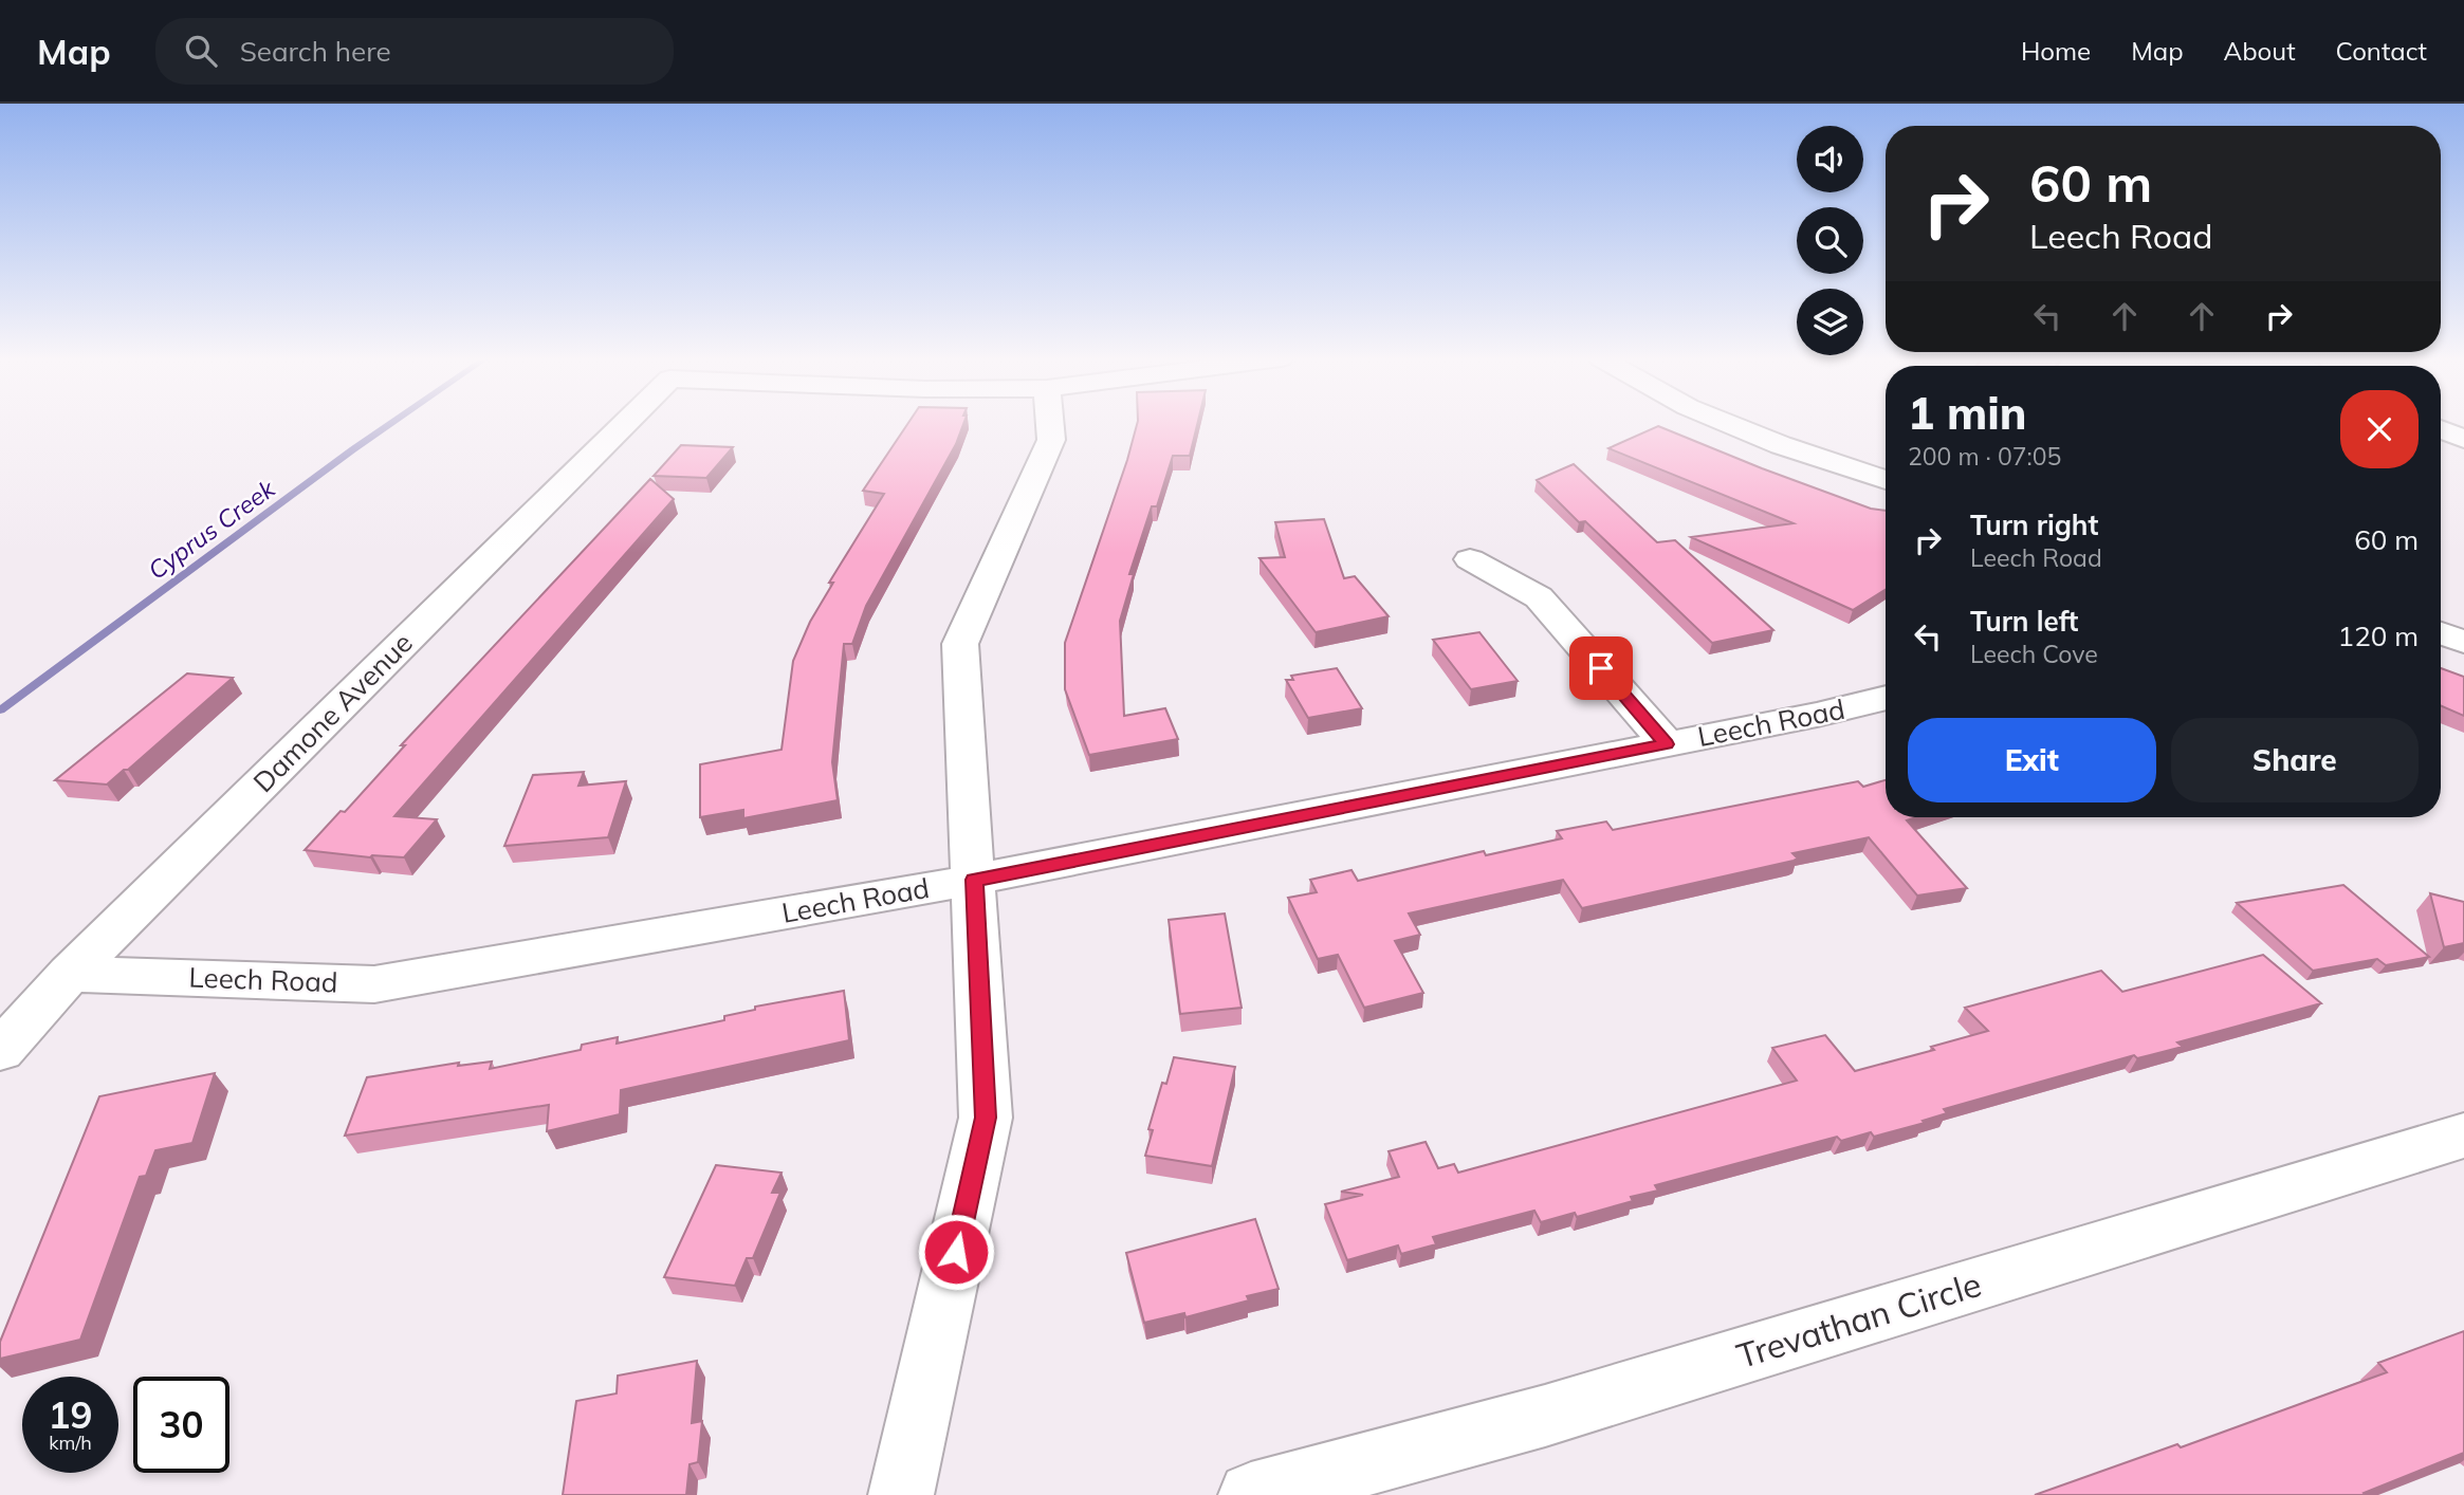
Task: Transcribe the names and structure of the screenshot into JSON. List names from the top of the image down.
{
  "streets": {
    "street": ["Damone Avenue", "Leech Road", "Trevathan Circle"]
  },
  "crossings": [
    ["Damone Avenue", "Leech Road"]
  ],
  "water": ["Cyprus Creek"],
  "page": {
    "header": "Map",
    "search": "Search here",
    "nav": [
      "Home",
      "Map",
      "About",
      "Contact"
    ],
    "turn": ["60 m", "Leech Road"],
    "heading": ["1 min", "200 m · 07:05"],
    "list": [
      {
        "name": "Turn right",
        "note": "Leech Road",
        "value": "60 m"
      },
      {
        "name": "Turn left",
        "note": "Leech Cove",
        "value": "120 m"
      }
    ],
    "buttons": ["Exit", "Share"],
    "speed": "19 km/h",
    "limit": "30"
  }
}
